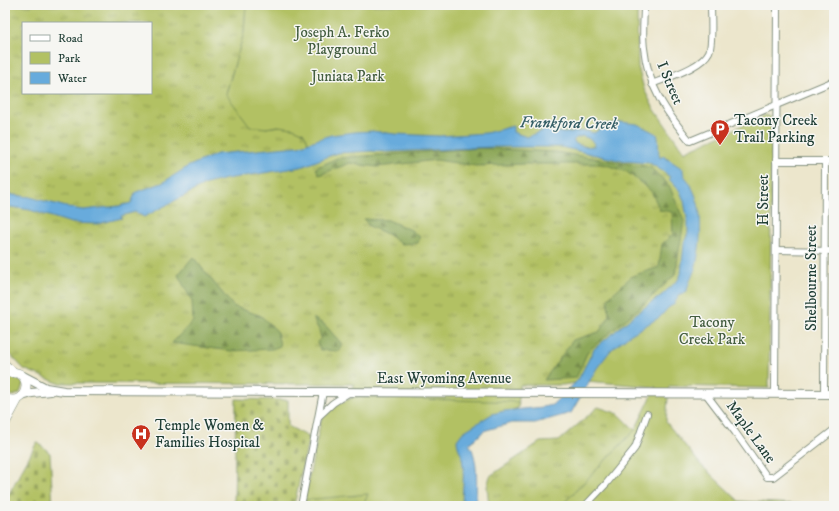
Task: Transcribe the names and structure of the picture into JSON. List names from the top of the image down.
{
  "streets": {
    "street": [
      "I Street",
      "H Street",
      "Shelbourne Street",
      "East Wyoming Avenue",
      "Maple Lane"
    ]
  },
  "crossings": [
    ["I Street", "H Street"],
    ["H Street", "East Wyoming Avenue"],
    ["Shelbourne Street", "East Wyoming Avenue"],
    ["East Wyoming Avenue", "Maple Lane"]
  ],
  "water": ["Frankford Creek"],
  "parks": ["Joseph A. Ferko Playground", "Juniata Park", "Tacony Creek Park"],
  "places": {
    "parking": ["Tacony Creek Trail Parking"],
    "hospital": ["Temple Women & Families Hospital"]
  },
  "legend": ["Road", "Park", "Water"]
}
